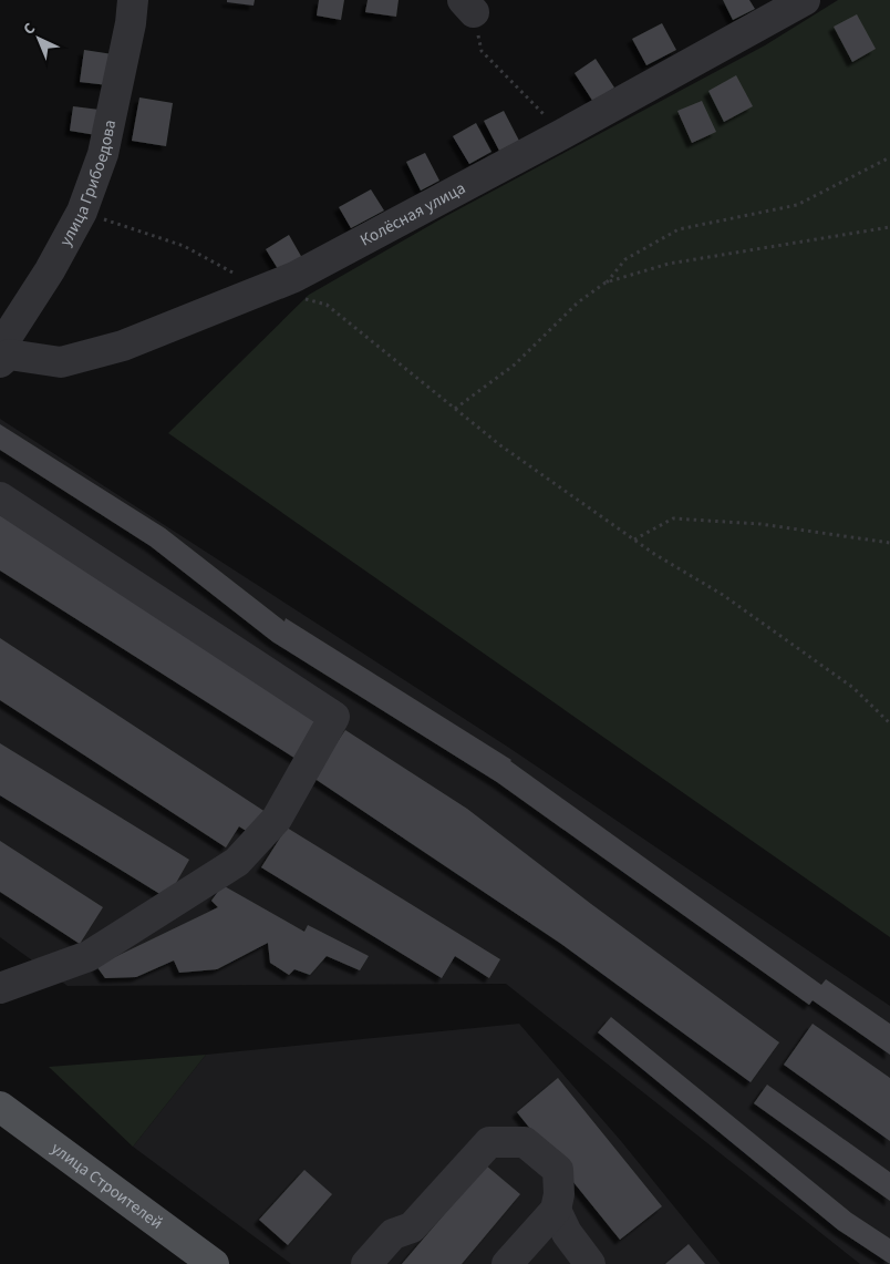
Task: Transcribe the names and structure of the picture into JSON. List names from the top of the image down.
{
  "streets": {
    "main road": ["улица Строителей"],
    "street": ["улица Грибоедова", "Колёсная улица"]
  },
  "north": "top left"
}
